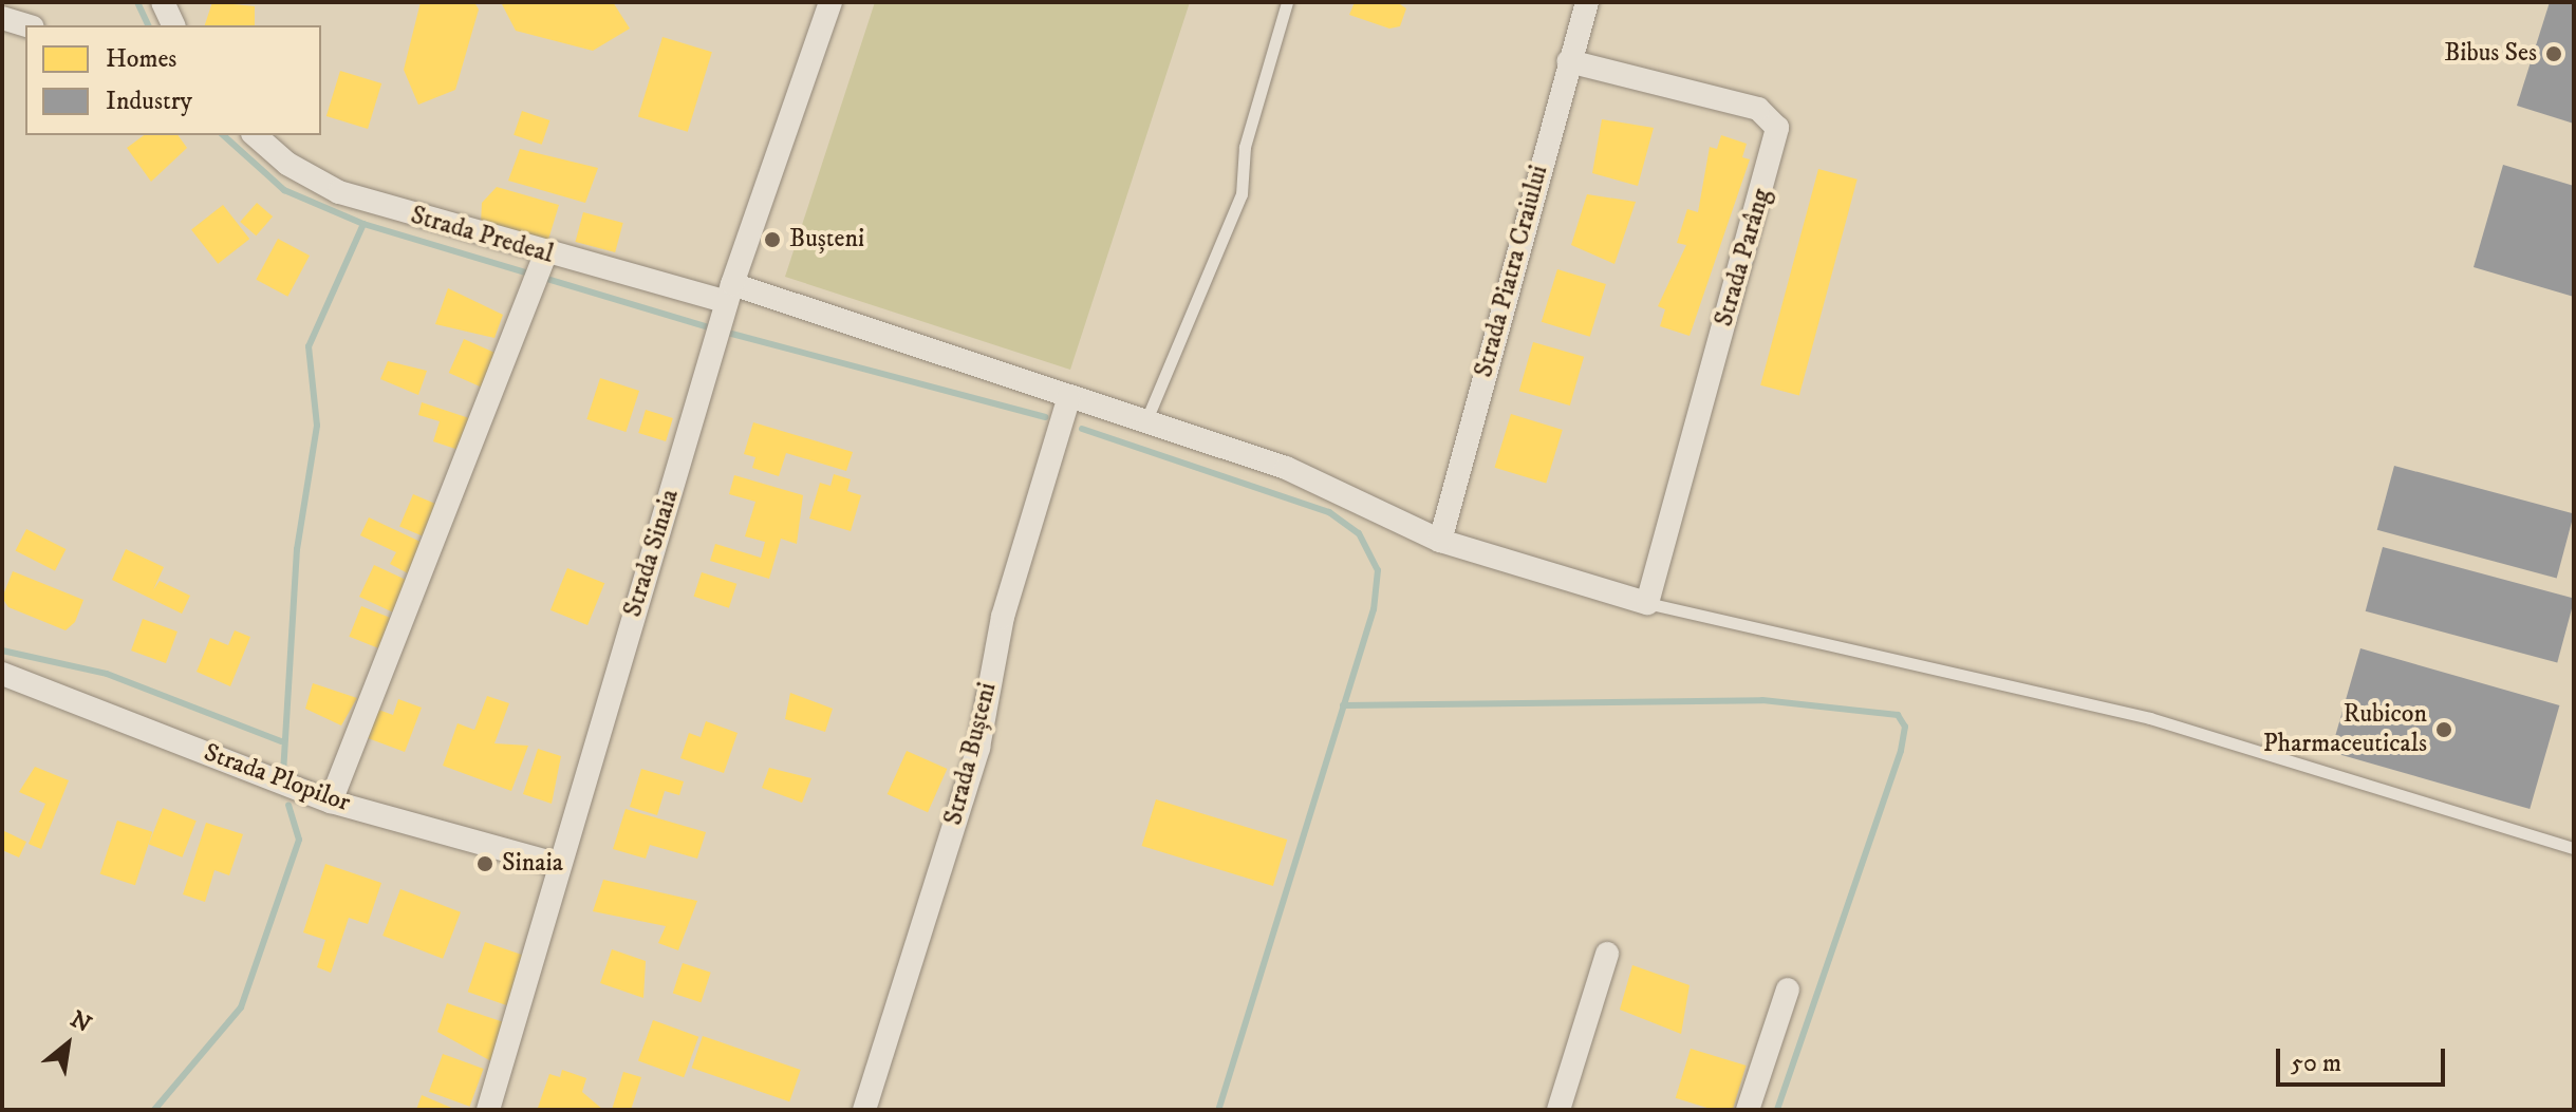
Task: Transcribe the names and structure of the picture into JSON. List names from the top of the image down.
{
  "streets": {
    "street": [
      "Strada Predeal",
      "Strada Parâng",
      "Strada Piatra Craiului",
      "Strada Sinaia",
      "Strada Bușteni",
      "Strada Plopilor"
    ]
  },
  "crossings": [
    ["Strada Predeal", "Strada Parâng"],
    ["Strada Predeal", "Strada Piatra Craiului"],
    ["Strada Predeal", "Strada Sinaia"],
    ["Strada Predeal", "Strada Bușteni"],
    ["Strada Parâng", "Strada Piatra Craiului"],
    ["Strada Sinaia", "Strada Plopilor"]
  ],
  "places": [
    "Bibus Ses",
    "Bușteni",
    "Rubicon Pharmaceuticals",
    "Sinaia"
  ],
  "legend": ["Homes", "Industry"],
  "scale_bar": "50 m",
  "north": "top right"
}
